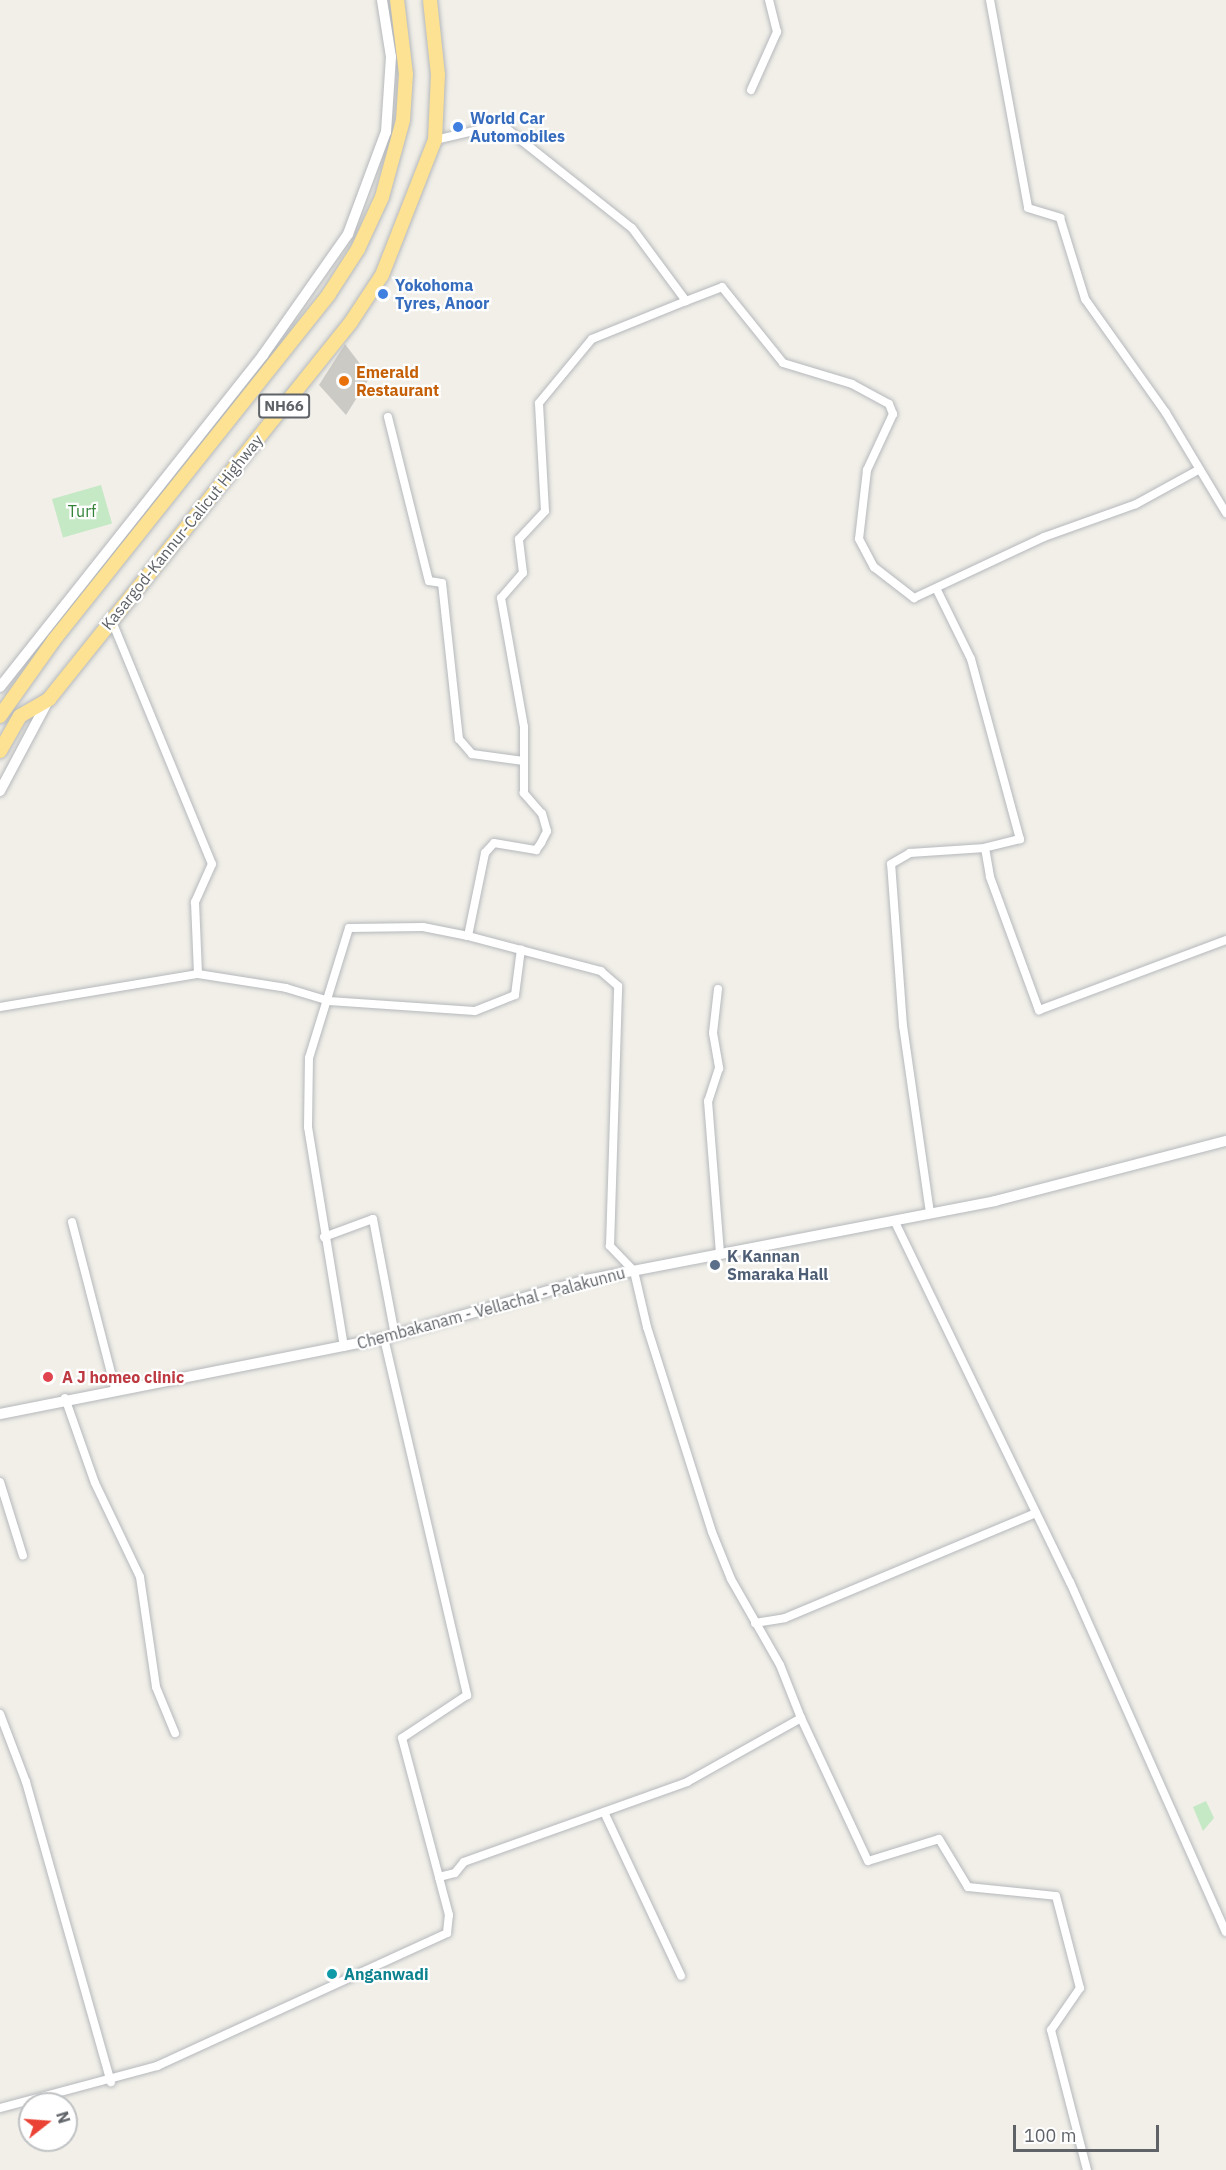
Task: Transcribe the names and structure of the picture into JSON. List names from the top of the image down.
{
  "streets": {
    "highway": ["NH66", "Kasargod-Kannur-Calicut Highway"],
    "main road": ["Chembakanam - Vellachal - Palakunnu"]
  },
  "parks": ["Turf"],
  "places": [
    "World Car Automobiles",
    "Yokohoma Tyres, Anoor",
    "Emerald Restaurant",
    "K Kannan Smaraka Hall",
    "A J homeo clinic",
    "Anganwadi"
  ],
  "scale_bar": "100 m",
  "north": "right"
}
